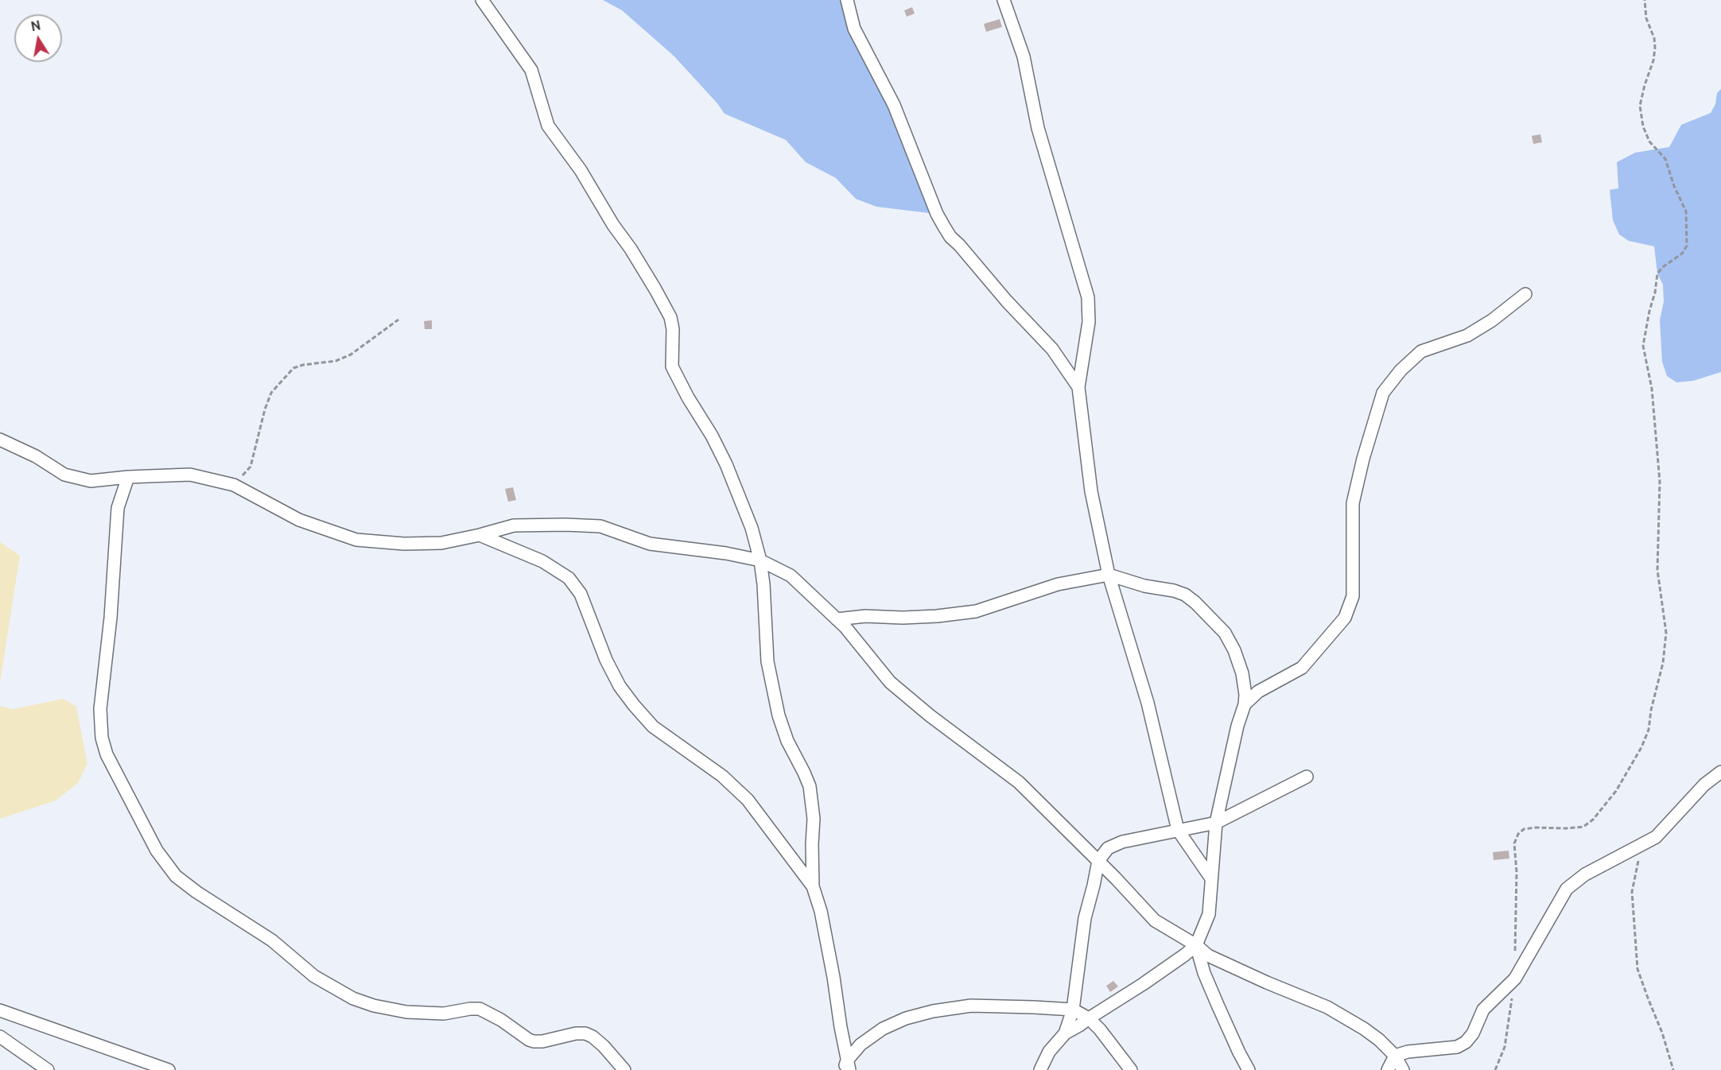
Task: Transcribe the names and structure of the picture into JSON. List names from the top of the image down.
{
  "north": "top"
}
